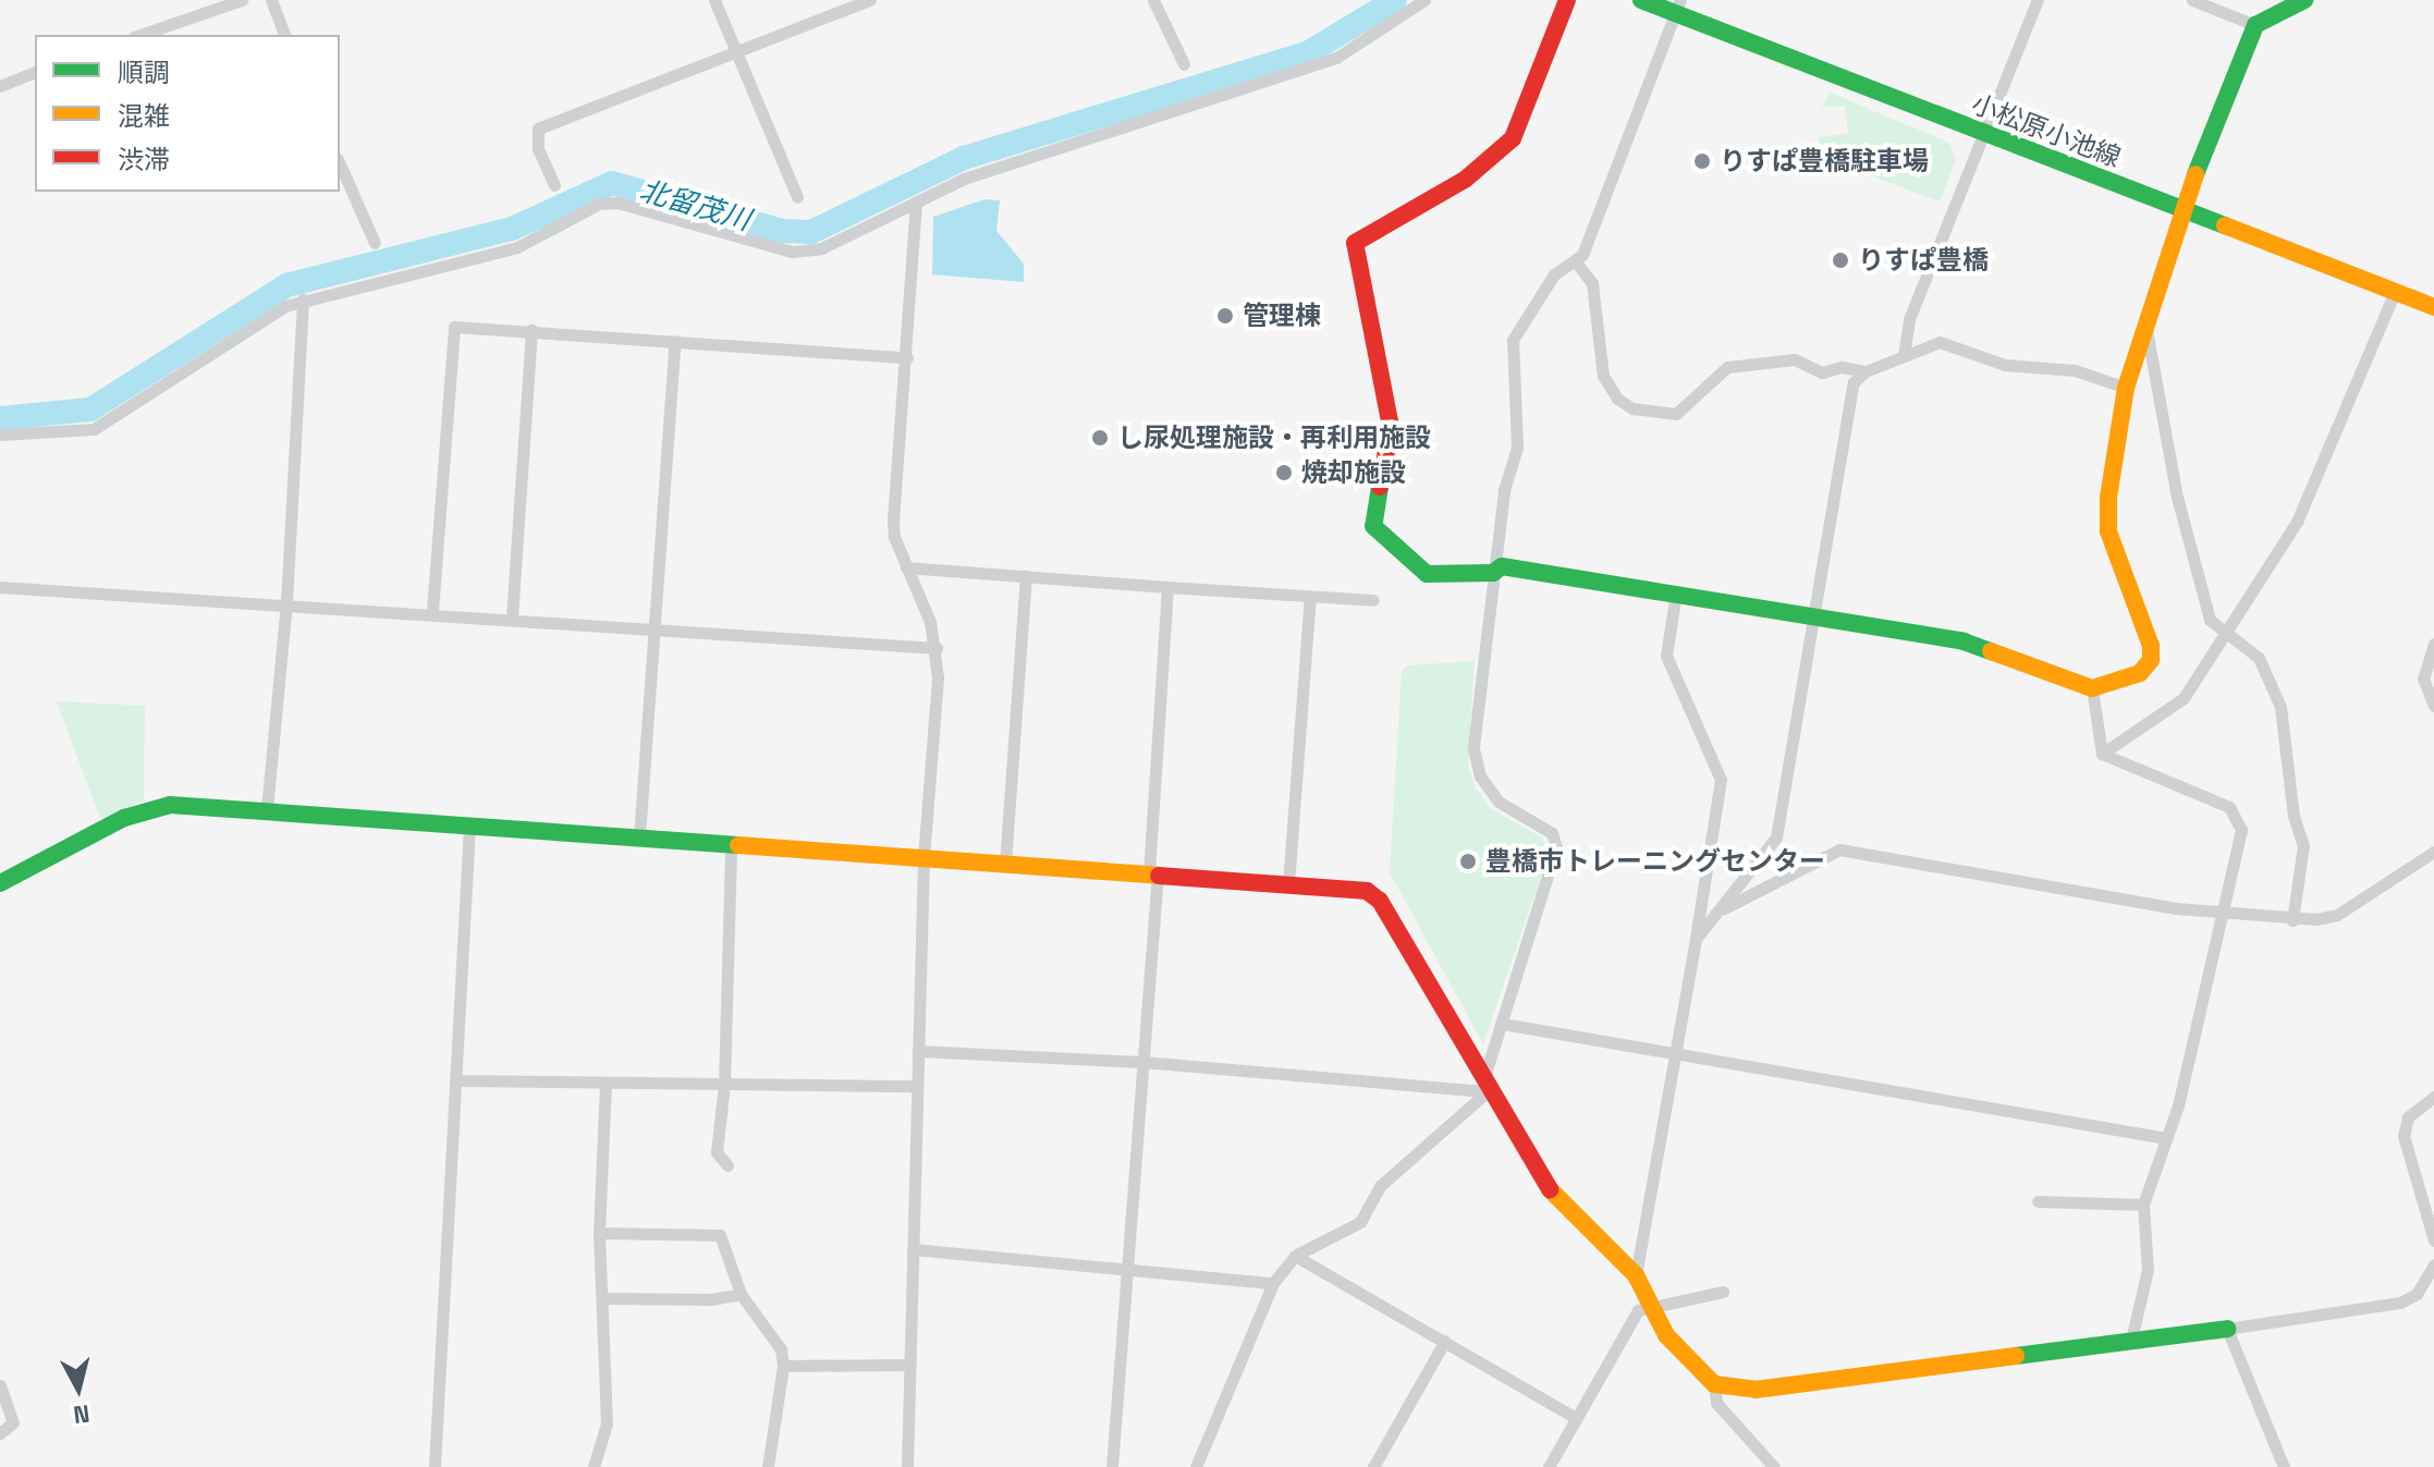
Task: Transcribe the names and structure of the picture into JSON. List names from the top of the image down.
{
  "streets": {
    "street": ["小松原小池線"]
  },
  "water": ["北留茂川"],
  "places": [
    "りすぱ豊橋駐車場",
    "りすぱ豊橋",
    "管理棟",
    "し尿処理施設・再利用施設",
    "焼却施設",
    "豊橋市トレーニングセンター"
  ],
  "legend": ["順調", "混雑", "渋滞"],
  "north": "bottom"
}
